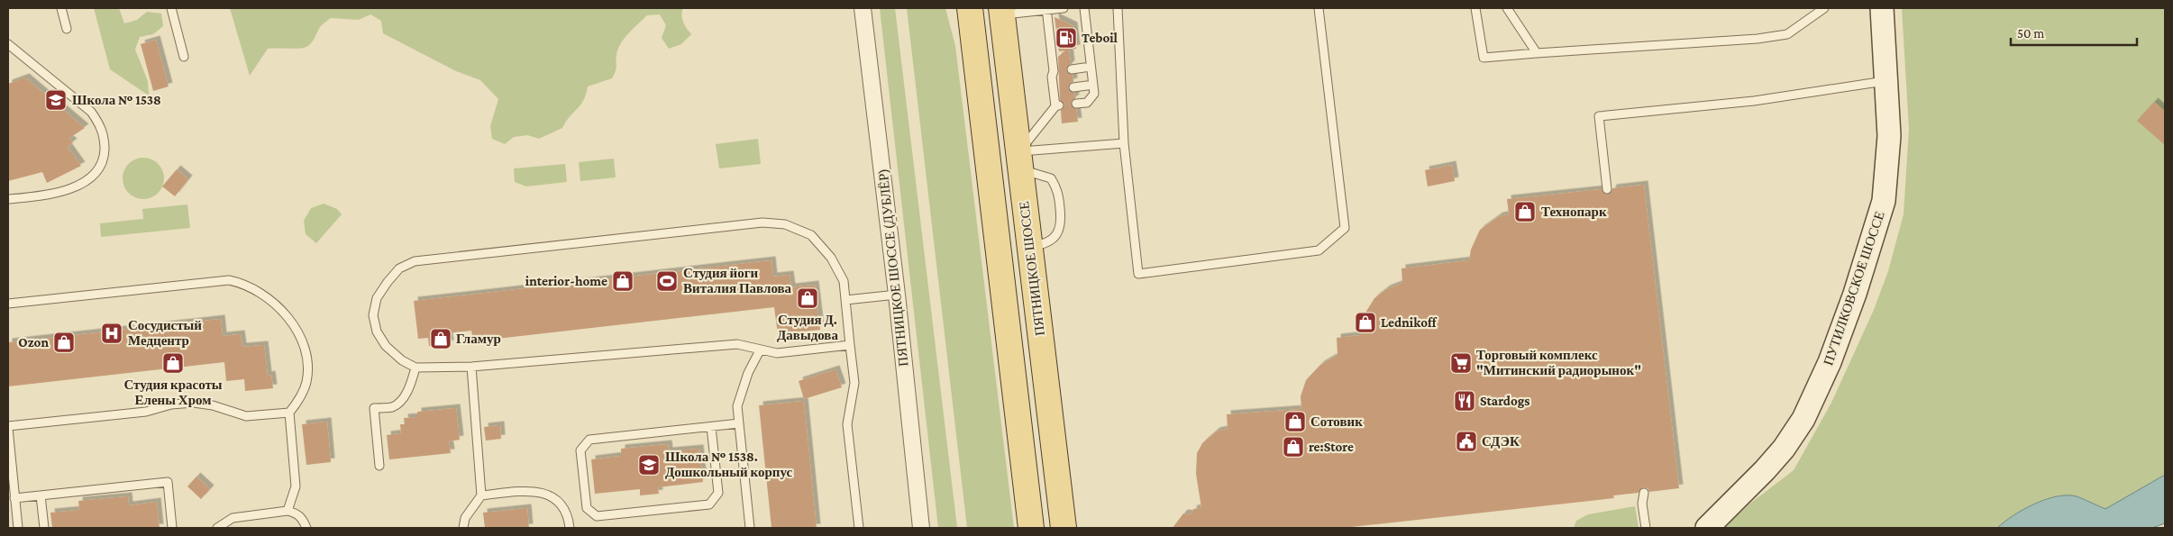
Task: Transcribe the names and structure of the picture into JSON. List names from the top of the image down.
{
  "streets": {
    "main road": ["ПЯТНИЦКОЕ ШОССЕ"],
    "street": ["ПЯТНИЦКОЕ ШОССЕ (ДУБЛЁР)", "ПУТИЛКОВСКОЕ ШОССЕ"]
  },
  "places": {
    "fuel station": ["Teboil"],
    "school or university": ["Школа № 1538", "Школа № 1538. Дошкольный корпус"],
    "shop": [
      "Технопарк",
      "interior-home",
      "Студия Д. Давыдова",
      "Lednikoff",
      "Гламур",
      "Ozon",
      "Студия красоты Елены Хром",
      "Сотовик",
      "re:Store"
    ],
    "sports": ["Студия йоги Виталия Павлова"],
    "hospital": ["Сосудистый Медцентр"],
    "supermarket": ["Торговый комплекс \"Митинский радиорынок\""],
    "restaurant": ["Stardogs"],
    "public building": ["СДЭК"]
  },
  "scale_bar": "50 m"
}
